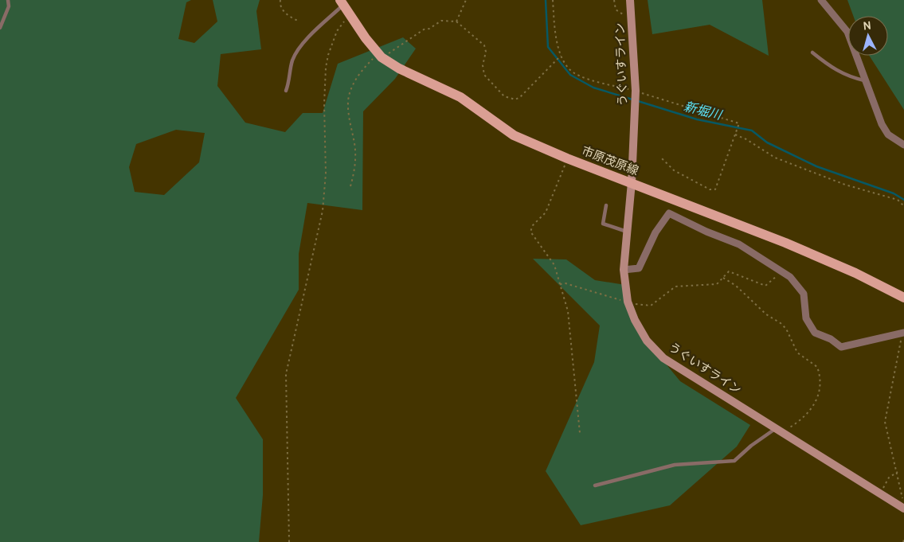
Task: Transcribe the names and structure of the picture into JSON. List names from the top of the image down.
{
  "streets": {
    "main road": ["市原茂原線"],
    "street": ["うぐいすライン"]
  },
  "crossings": [
    ["うぐいすライン", "市原茂原線"]
  ],
  "water": ["新堀川"],
  "north": "top"
}
